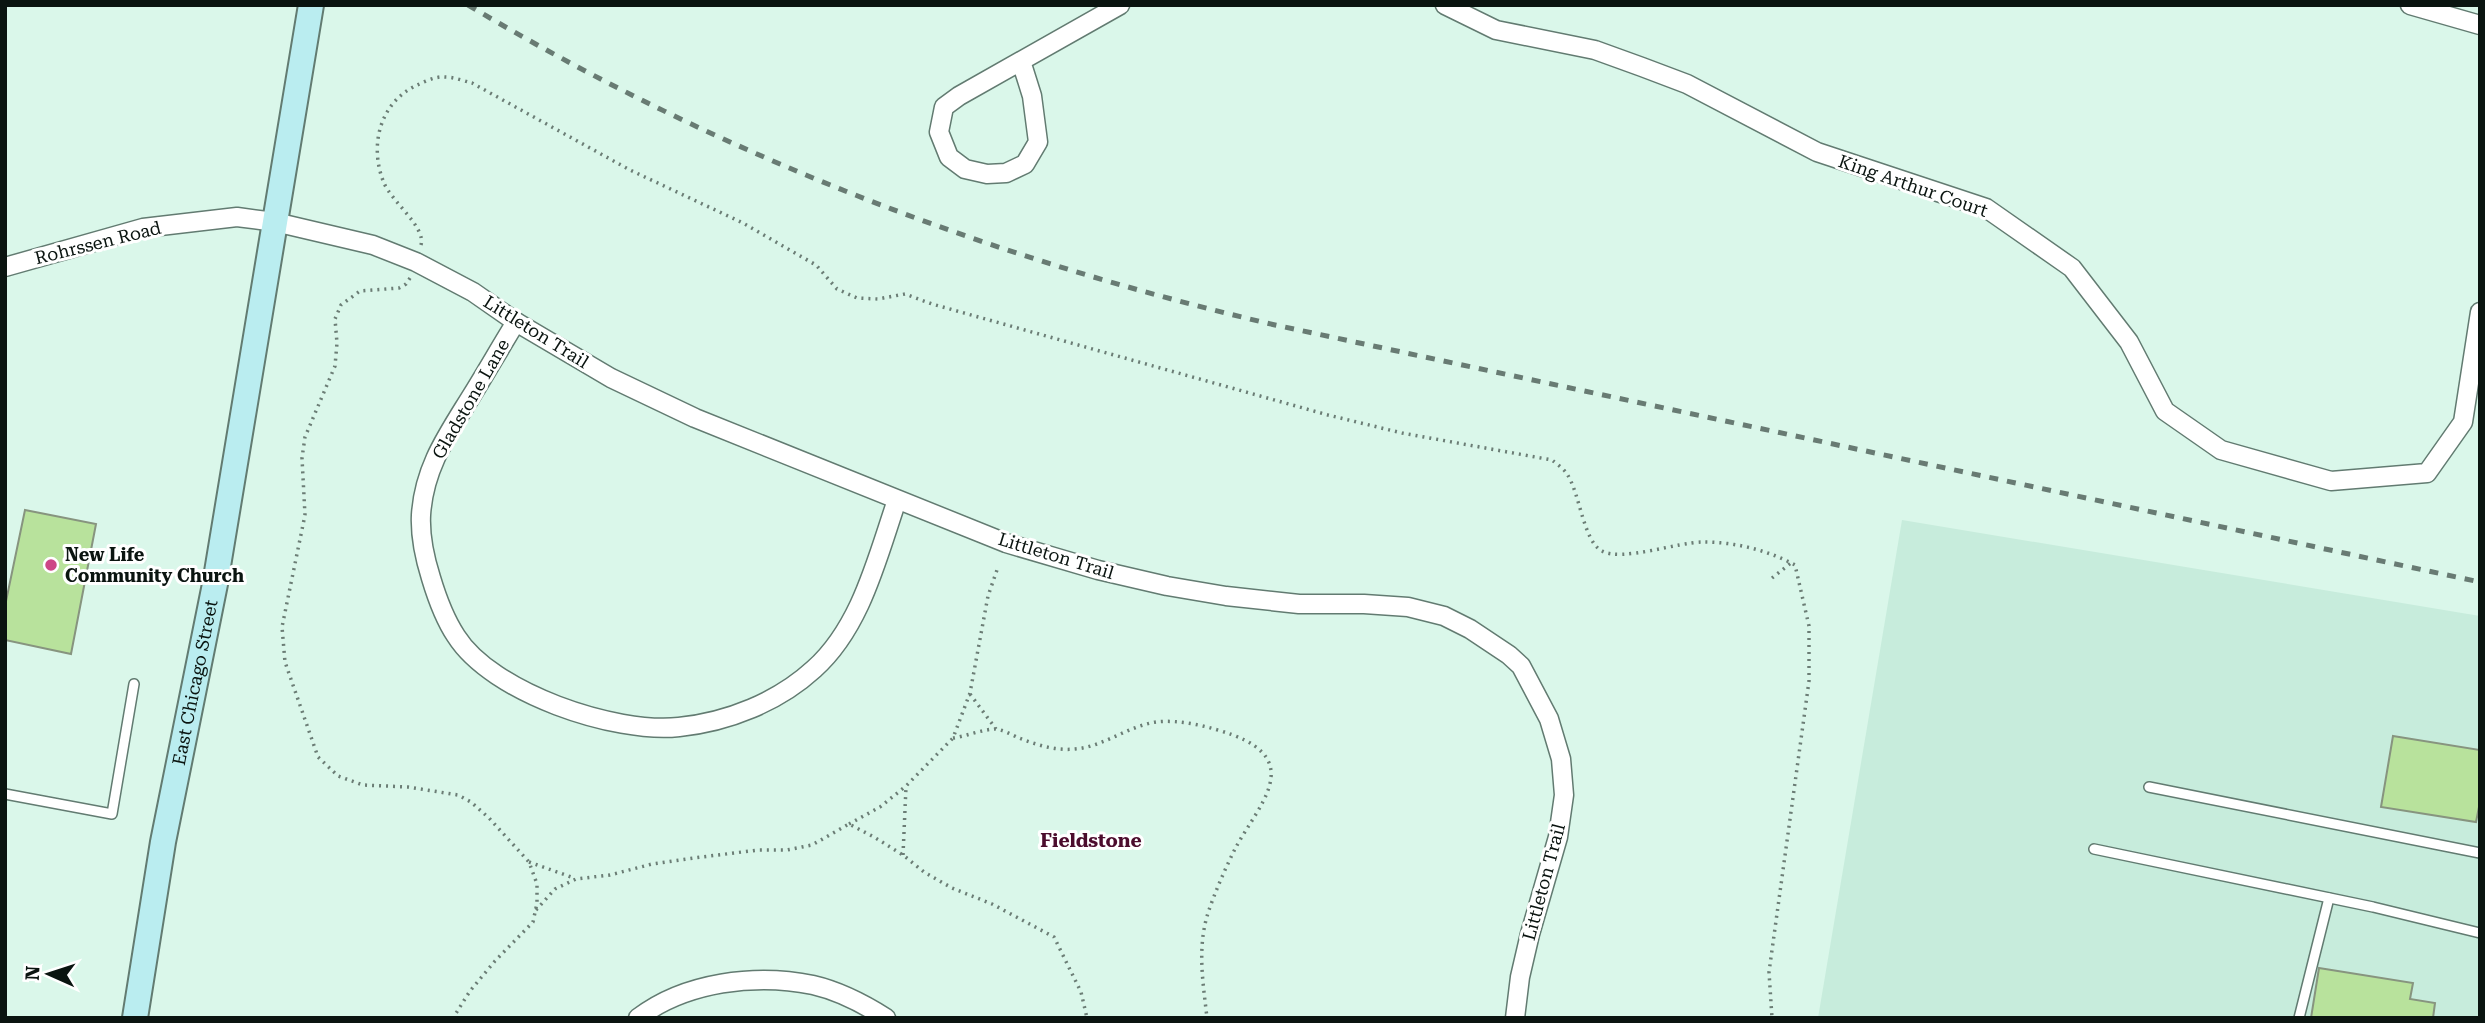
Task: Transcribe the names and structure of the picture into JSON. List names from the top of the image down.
{
  "streets": {
    "main road": ["East Chicago Street"],
    "street": [
      "King Arthur Court",
      "Rohrssen Road",
      "Littleton Trail",
      "Gladstone Lane"
    ]
  },
  "crossings": [
    ["Rohrssen Road", "Littleton Trail"],
    ["Rohrssen Road", "East Chicago Street"],
    ["Littleton Trail", "Gladstone Lane"],
    ["Littleton Trail", "East Chicago Street"]
  ],
  "districts": ["Fieldstone"],
  "places": ["New Life Community Church"],
  "north": "left"
}
